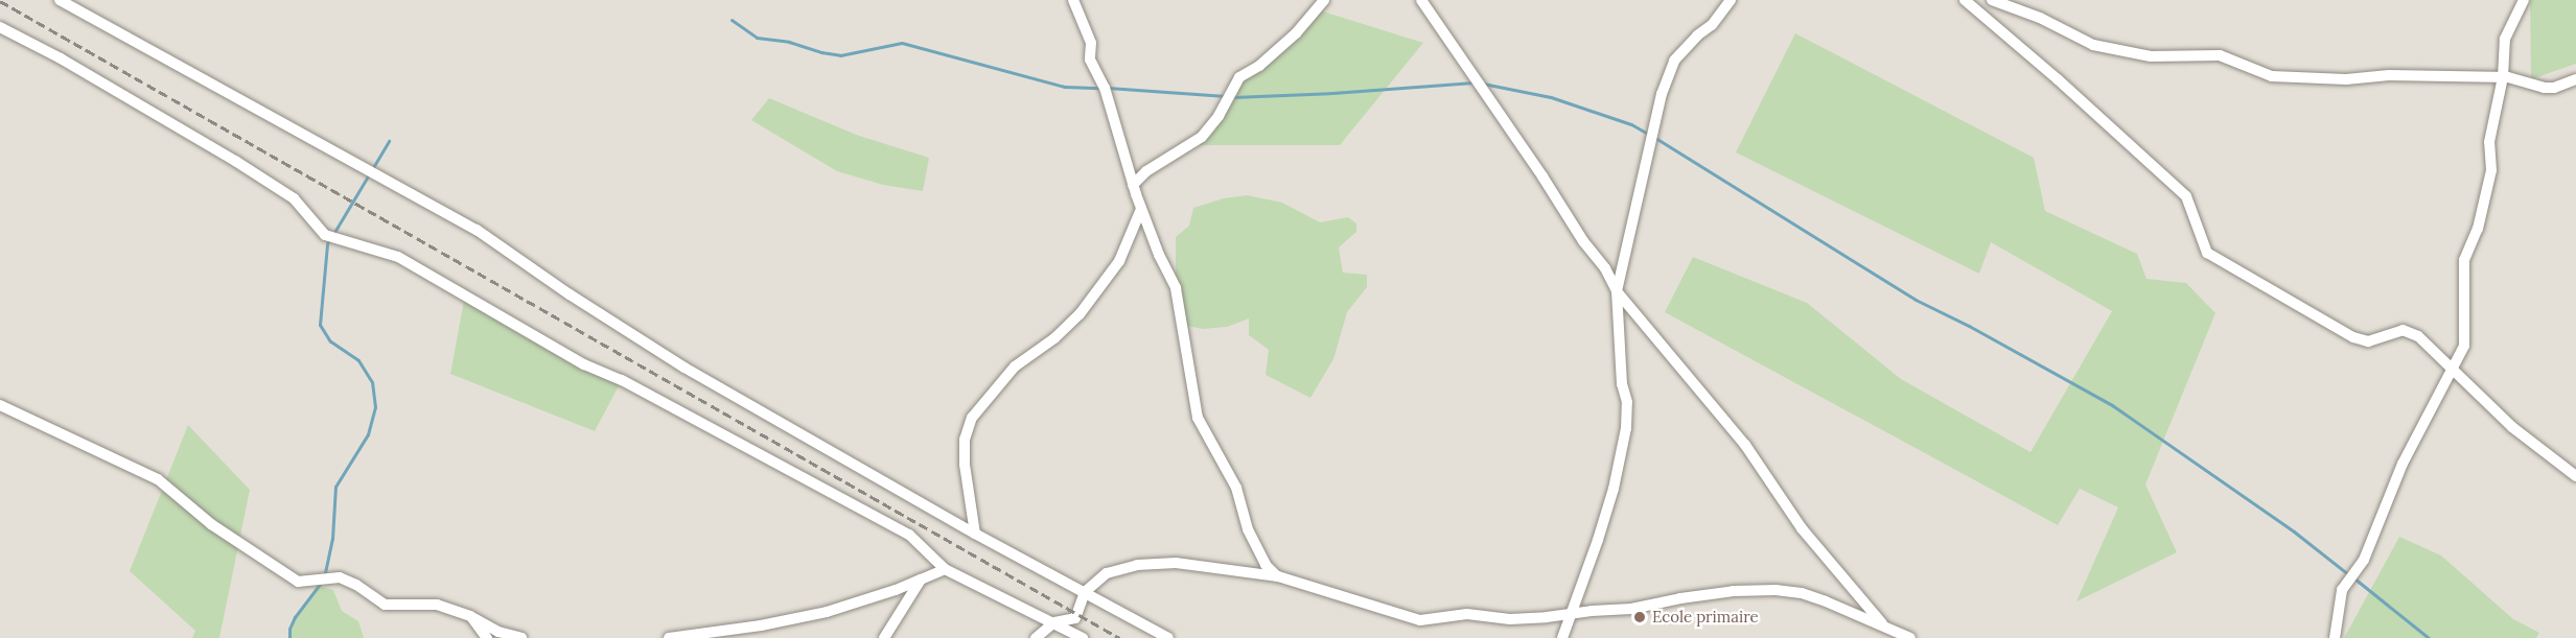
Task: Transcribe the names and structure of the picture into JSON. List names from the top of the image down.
{
  "places": ["Ecole primaire"]
}
